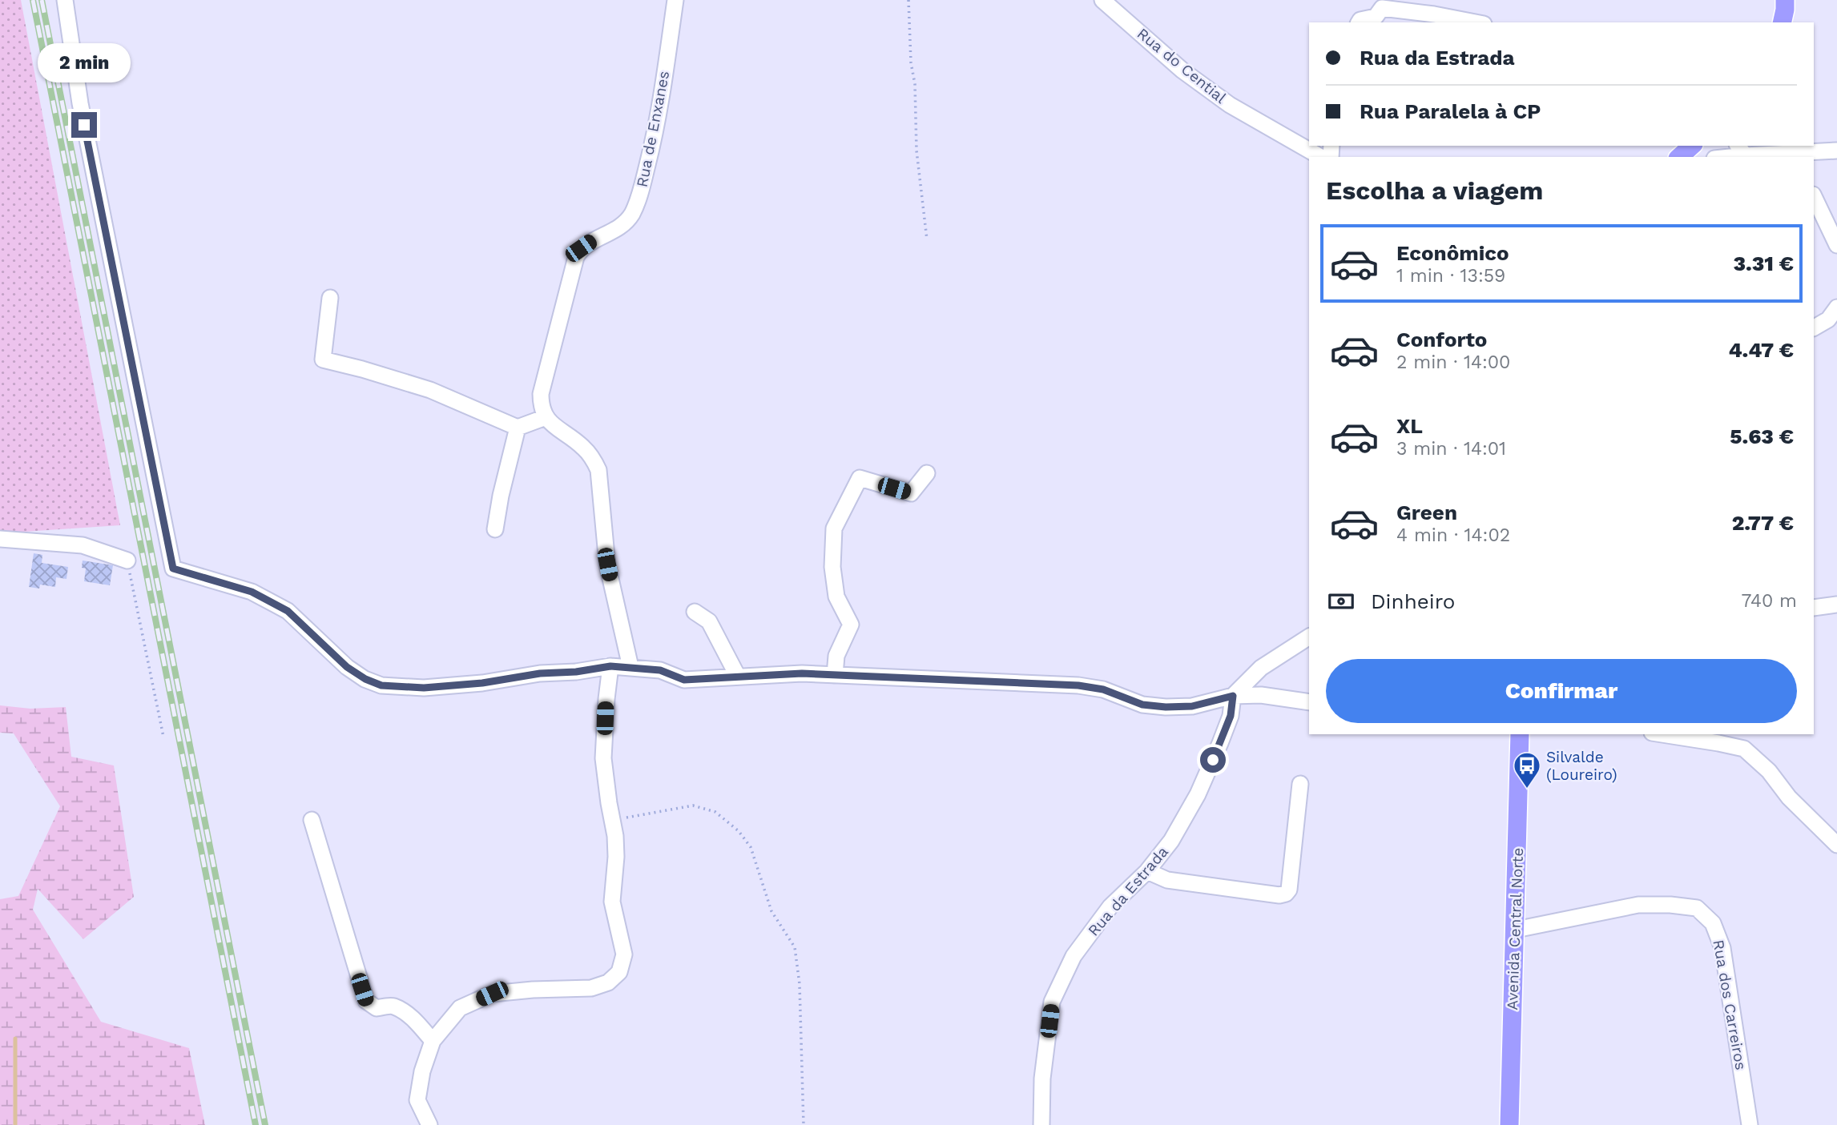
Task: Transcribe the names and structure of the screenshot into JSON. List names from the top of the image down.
{
  "streets": {
    "main road": ["Avenida Central Norte"],
    "street": [
      "Rua do Cential",
      "Rua de Enxanes",
      "Rua da Estrada",
      "Rua dos Carreiros"
    ]
  },
  "crossings": [
    ["Avenida Central Norte", "Rua dos Carreiros"]
  ],
  "places": {
    "bus stop": ["Silvalde (Loureiro)"]
  },
  "page": {
    "banner": ["Rua da Estrada", "Rua Paralela à CP"],
    "bubble": "2 min",
    "heading": "Escolha a viagem",
    "list": [
      {
        "name": "Econômico",
        "note": "1 min · 13:59",
        "value": "3.31 €"
      },
      {
        "name": "Conforto",
        "note": "2 min · 14:00",
        "value": "4.47 €"
      },
      {
        "name": "XL",
        "note": "3 min · 14:01",
        "value": "5.63 €"
      },
      {
        "name": "Green",
        "note": "4 min · 14:02",
        "value": "2.77 €"
      }
    ],
    "pay": ["Dinheiro", "740 m"],
    "buttons": "Confirmar"
  }
}
